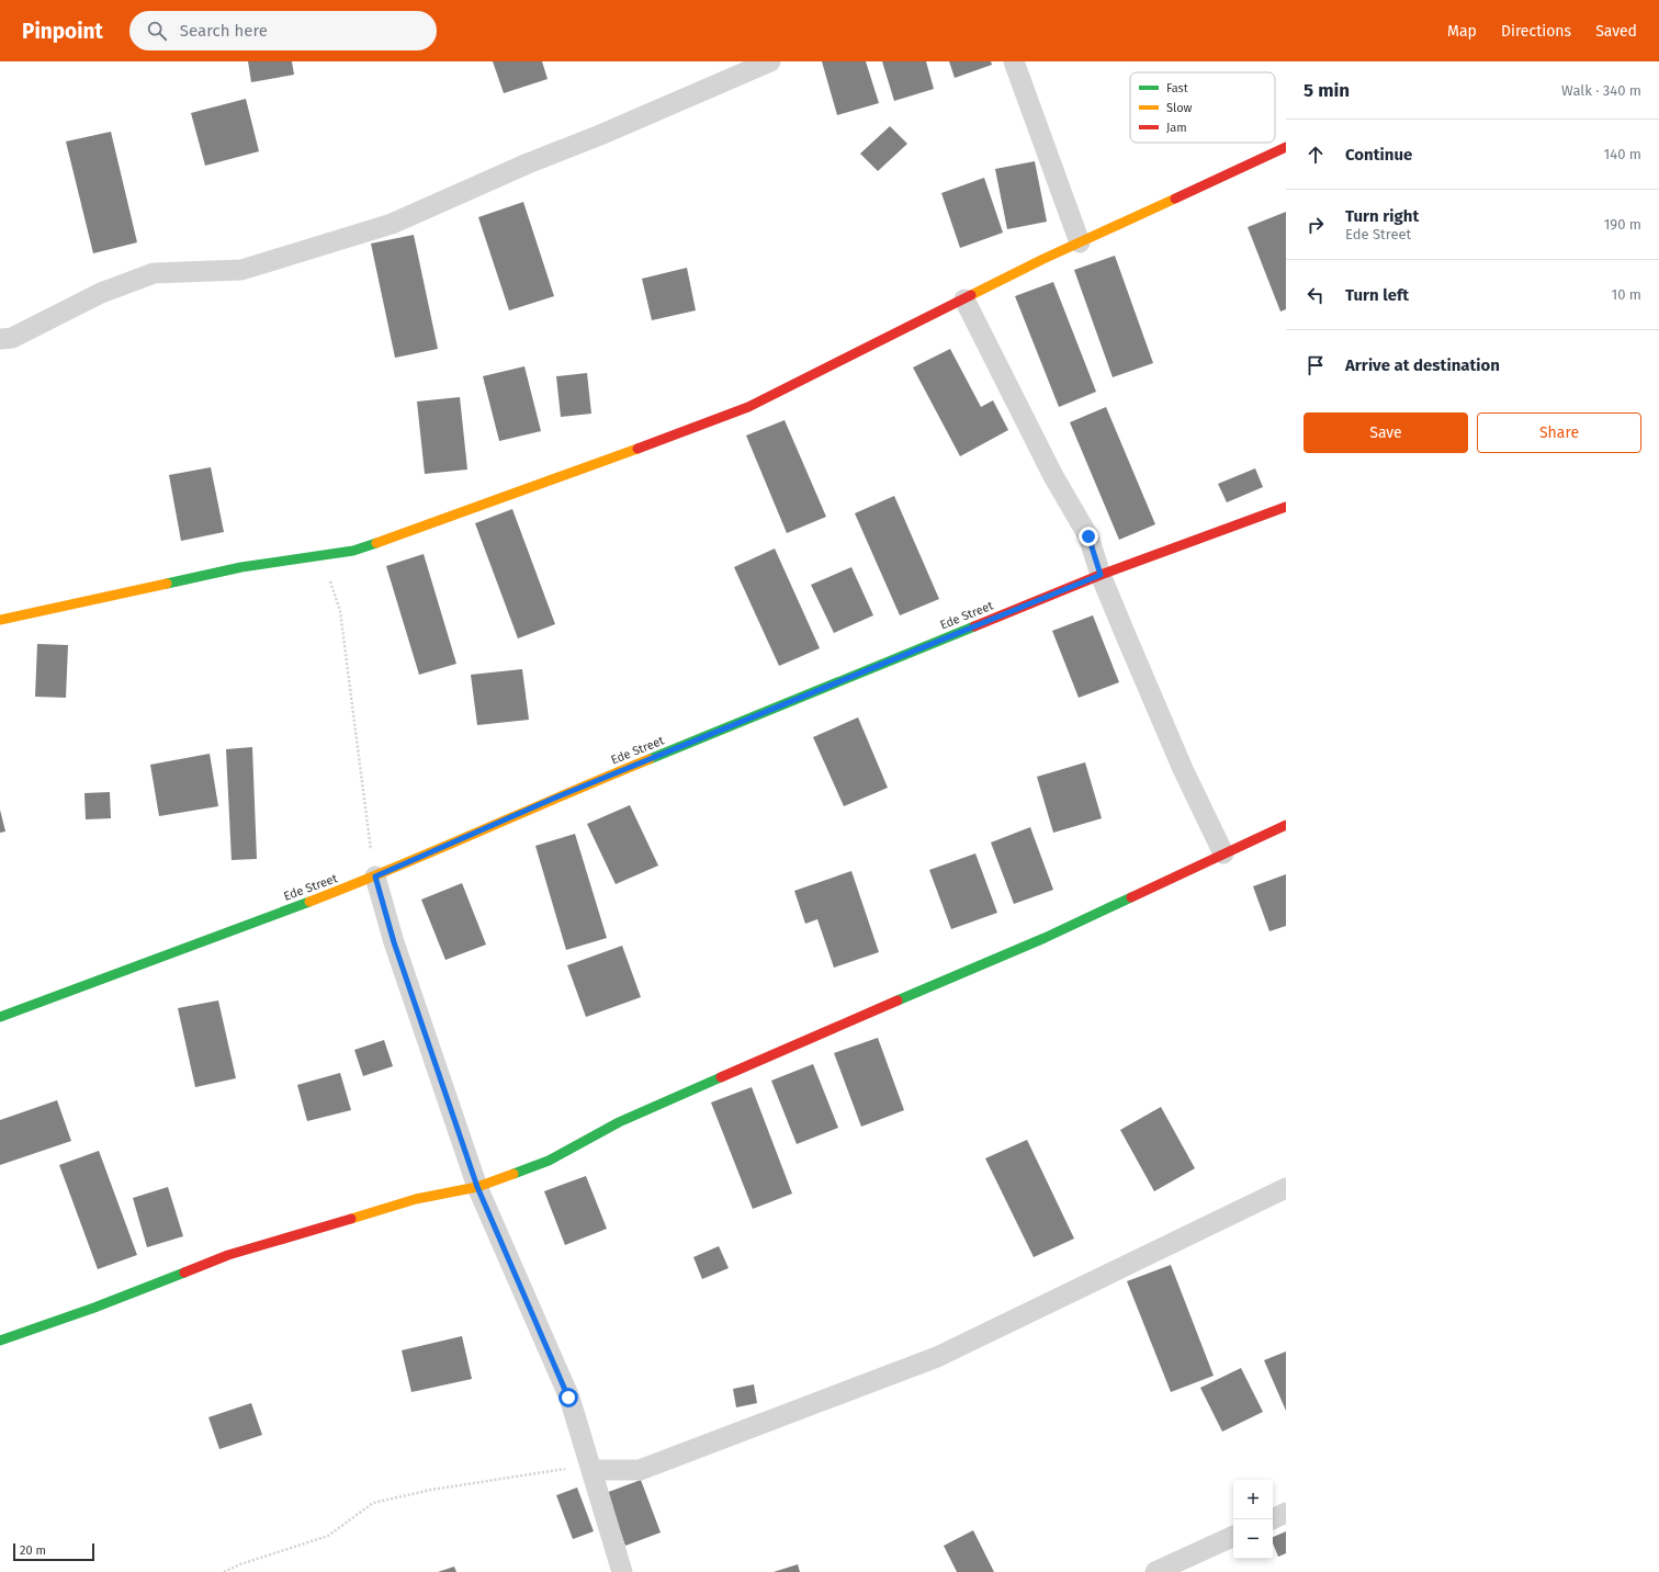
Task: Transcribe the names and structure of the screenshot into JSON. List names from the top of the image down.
{
  "streets": {
    "street": ["Ede Street"]
  },
  "legend": ["Fast", "Slow", "Jam"],
  "scale_bar": "20 m",
  "page": {
    "header": "Pinpoint",
    "search": "Search here",
    "nav": ["Map", "Directions", "Saved"],
    "heading": ["5 min", "Walk · 340 m"],
    "list": [
      ["Continue", "140 m"],
      ["Turn right", "Ede Street", "190 m"],
      ["Turn left", "10 m"],
      "Arrive at destination"
    ],
    "buttons": ["Save", "Share"],
    "map_buttons": ["+", "−"],
    "scale": "20 m"
  }
}
